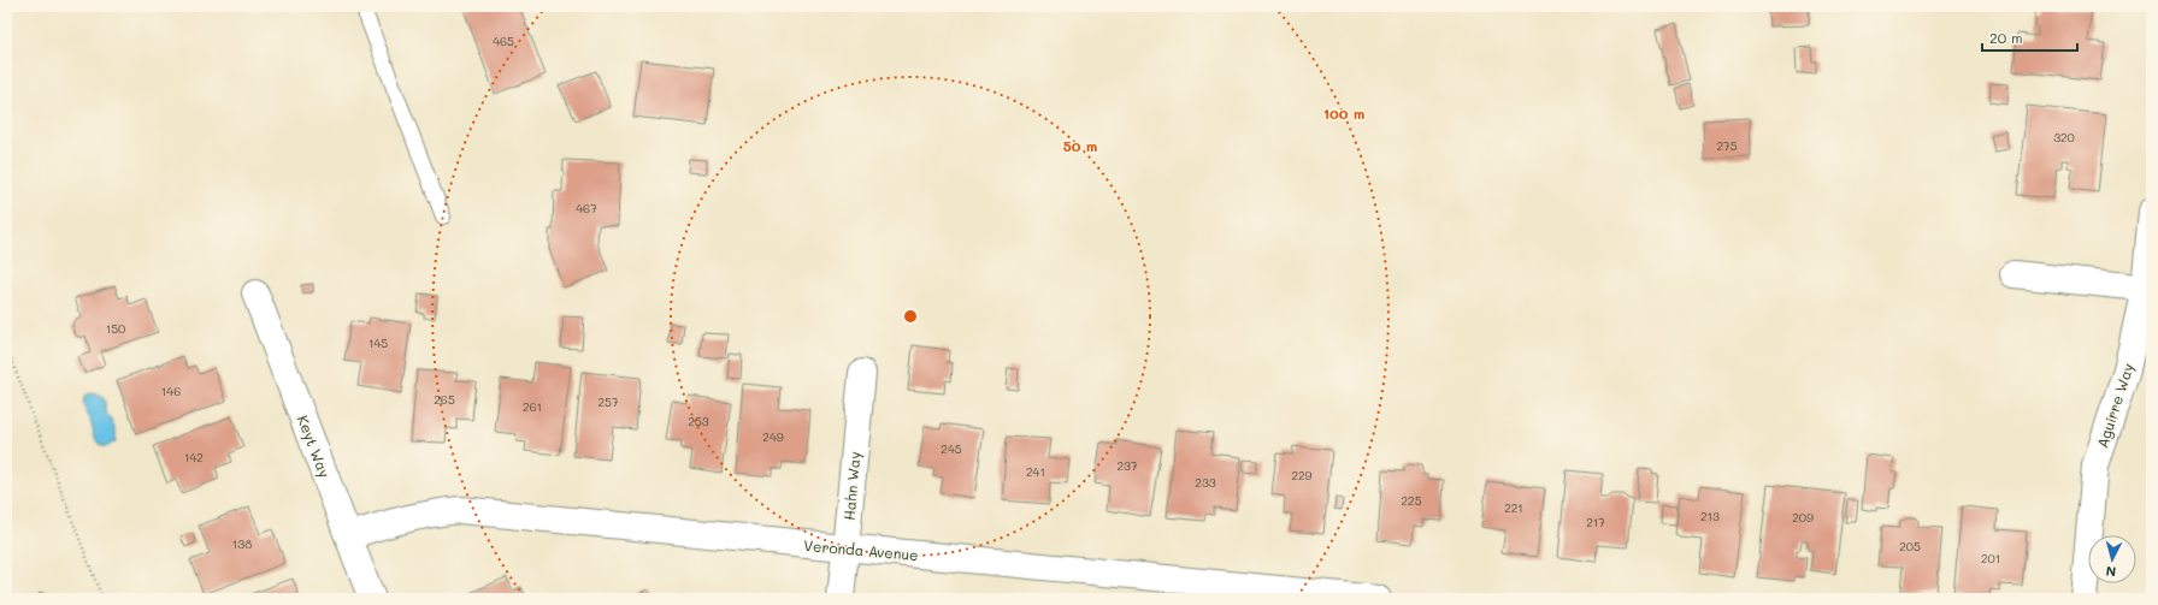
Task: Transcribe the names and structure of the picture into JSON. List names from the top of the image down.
{
  "streets": {
    "street": [
      "Aguirre Way",
      "Keyt Way",
      "Hahn Way",
      "Veronda Avenue"
    ]
  },
  "crossings": [
    ["Keyt Way", "Veronda Avenue"],
    ["Hahn Way", "Veronda Avenue"]
  ],
  "house_numbers": [
    "465",
    "320",
    "275",
    "467",
    "150",
    "145",
    "146",
    "265",
    "257",
    "261",
    "253",
    "249",
    "245",
    "142",
    "237",
    "241",
    "229",
    "233",
    "225",
    "221",
    "213",
    "209",
    "217",
    "138",
    "205",
    "201"
  ],
  "scale_bar": "20 m",
  "north": "bottom",
  "rings": ["100 m", "50 m"]
}
